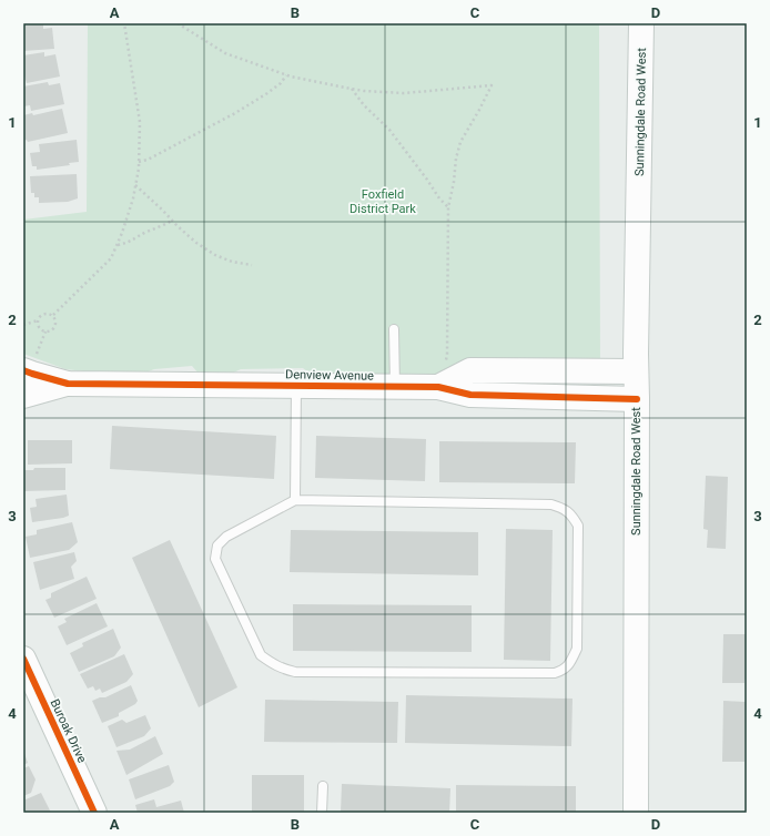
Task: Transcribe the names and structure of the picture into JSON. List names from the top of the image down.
{
  "streets": {
    "street": ["Sunningdale Road West", "Denview Avenue", "Buroak Drive"]
  },
  "crossings": [
    ["Sunningdale Road West", "Denview Avenue"]
  ],
  "parks": ["Foxfield District Park"],
  "grid": {
    "columns": [
      "A",
      "B",
      "C",
      "D"
    ],
    "rows": [
      "1",
      "2",
      "3",
      "4"
    ]
  }
}
